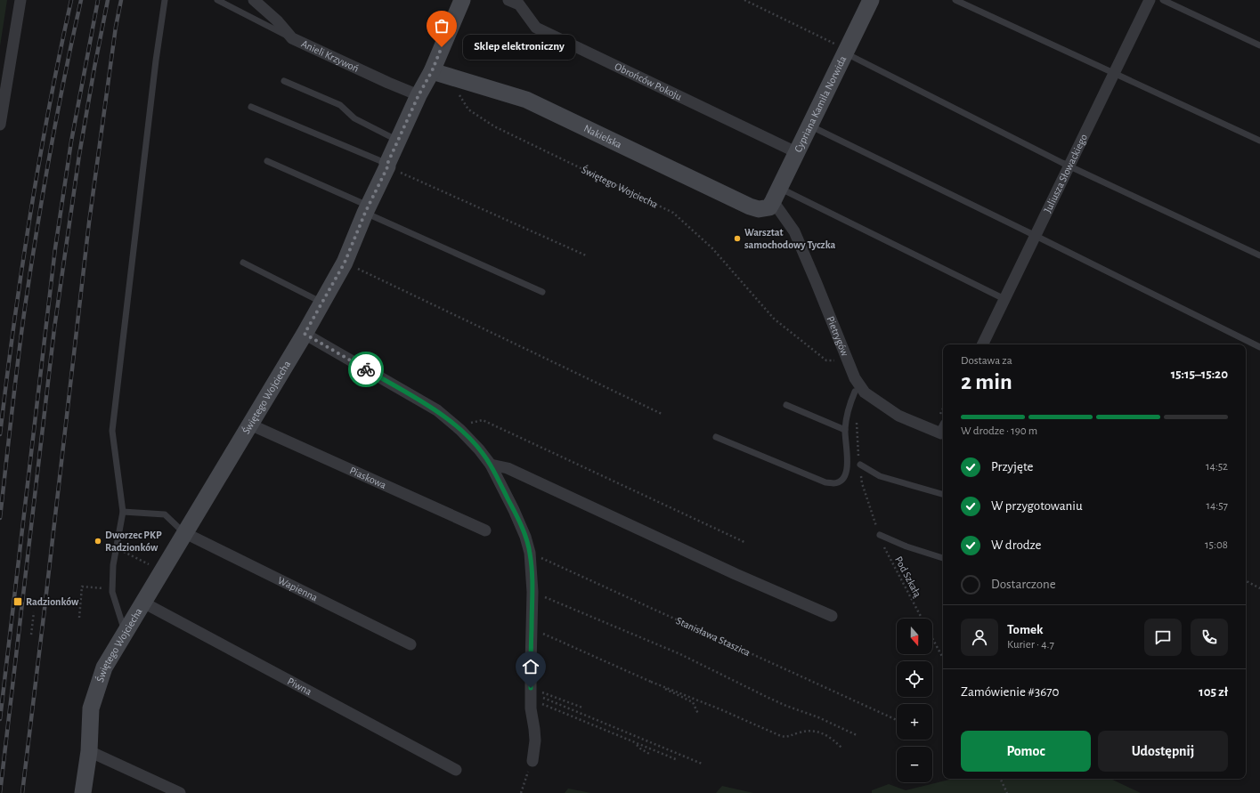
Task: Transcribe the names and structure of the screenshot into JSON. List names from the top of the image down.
{
  "streets": {
    "street": [
      "Anieli Krzywoń",
      "Obrońców Pokoju",
      "Cypriana Kamila Norwida",
      "Nakielska",
      "Juliusza Słowackiego",
      "Świętego Wojciecha",
      "Pietrygów",
      "Piaskowa",
      "Wapienna",
      "Piwna"
    ],
    "path": ["Pod Szkałą", "Stanisława Staszica"]
  },
  "crossings": [
    ["Anieli Krzywoń", "Świętego Wojciecha"],
    ["Obrońców Pokoju", "Cypriana Kamila Norwida"],
    ["Cypriana Kamila Norwida", "Nakielska"],
    ["Cypriana Kamila Norwida", "Pietrygów"],
    ["Nakielska", "Świętego Wojciecha"],
    ["Nakielska", "Pietrygów"],
    ["Świętego Wojciecha", "Pietrygów"],
    ["Świętego Wojciecha", "Piaskowa"],
    ["Świętego Wojciecha", "Wapienna"],
    ["Świętego Wojciecha", "Piwna"]
  ],
  "places": {
    "other": ["Sklep elektroniczny", "Warsztat samochodowy Tyczka", "Dworzec PKP Radzionków"],
    "transit": ["Radzionków"]
  },
  "north": "bottom",
  "page": {
    "bubble": "Sklep elektroniczny",
    "heading": ["2 min", "Dostawa za", "15:15–15:20"],
    "panel": [
      "Tomek",
      "Kurier · 4.7",
      "Zamówienie #3670",
      "105 zł"
    ],
    "bar": "W drodze · 190 m",
    "list": [
      ["Przyjęte", "14:52"],
      ["W przygotowaniu", "14:57"],
      ["W drodze", "15:08"],
      "Dostarczone"
    ],
    "map_buttons": ["+", "−"],
    "buttons": ["Pomoc", "Udostępnij"]
  }
}
